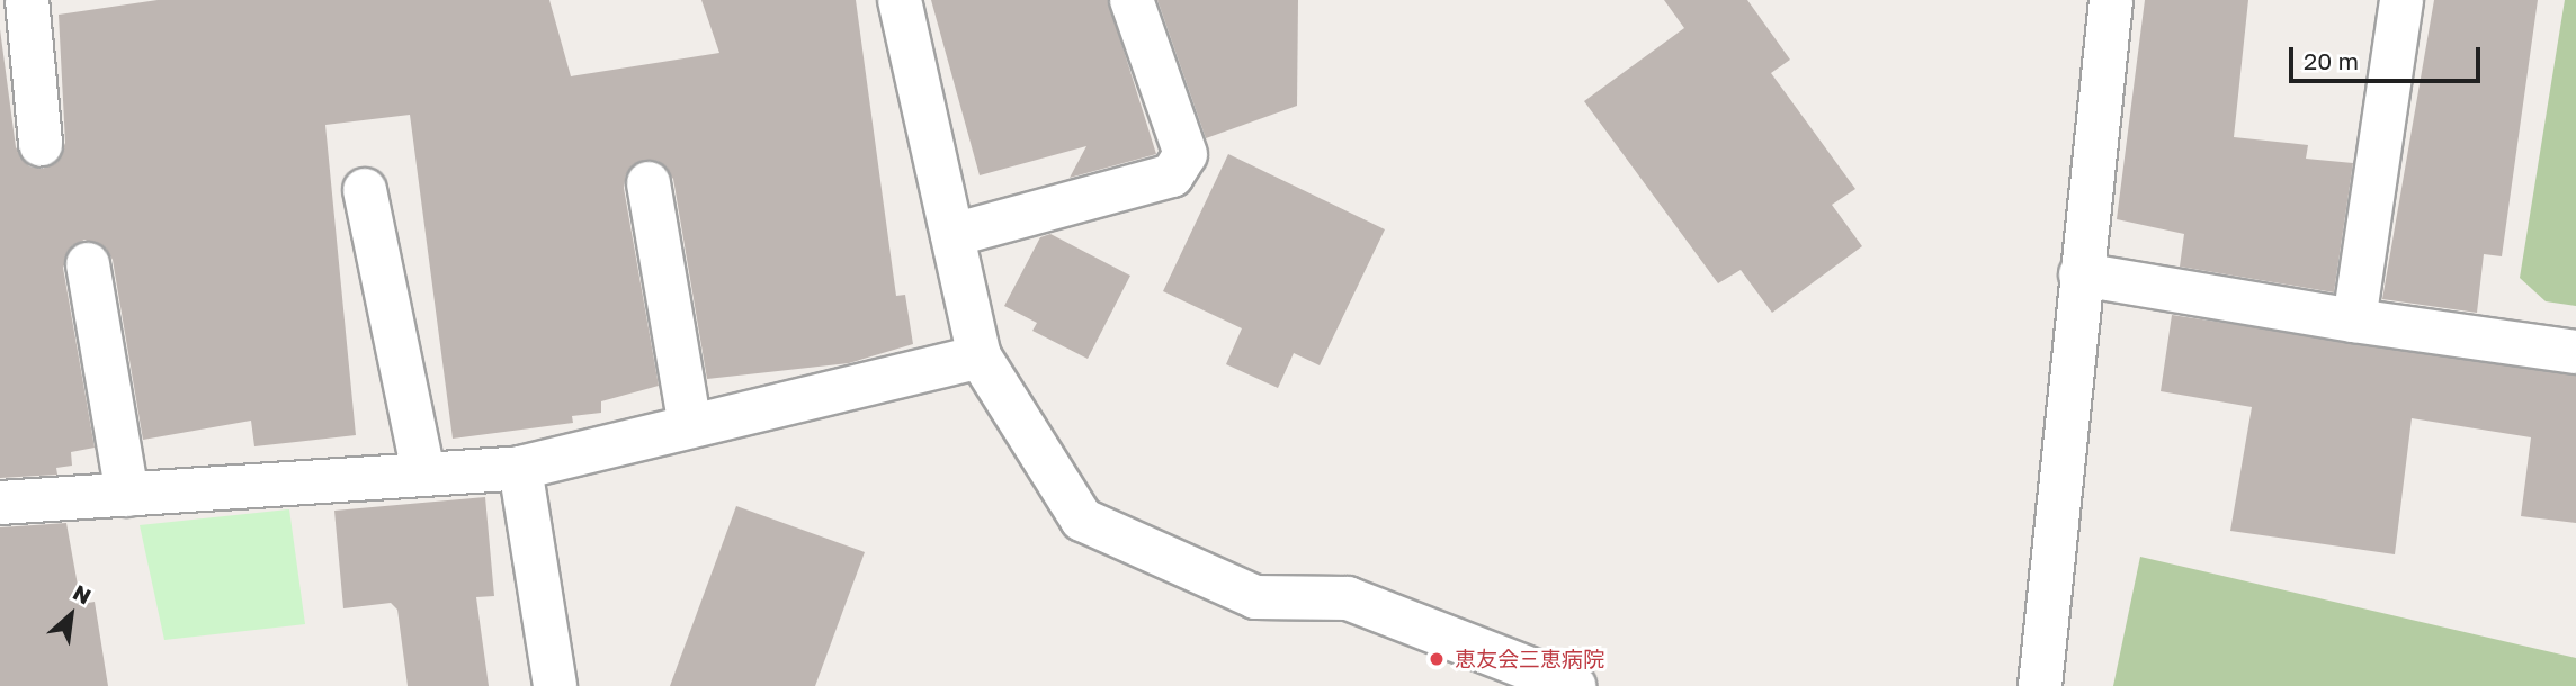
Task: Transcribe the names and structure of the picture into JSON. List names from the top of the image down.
{
  "places": ["恵友会三恵病院"],
  "scale_bar": "20 m",
  "north": "top right"
}
